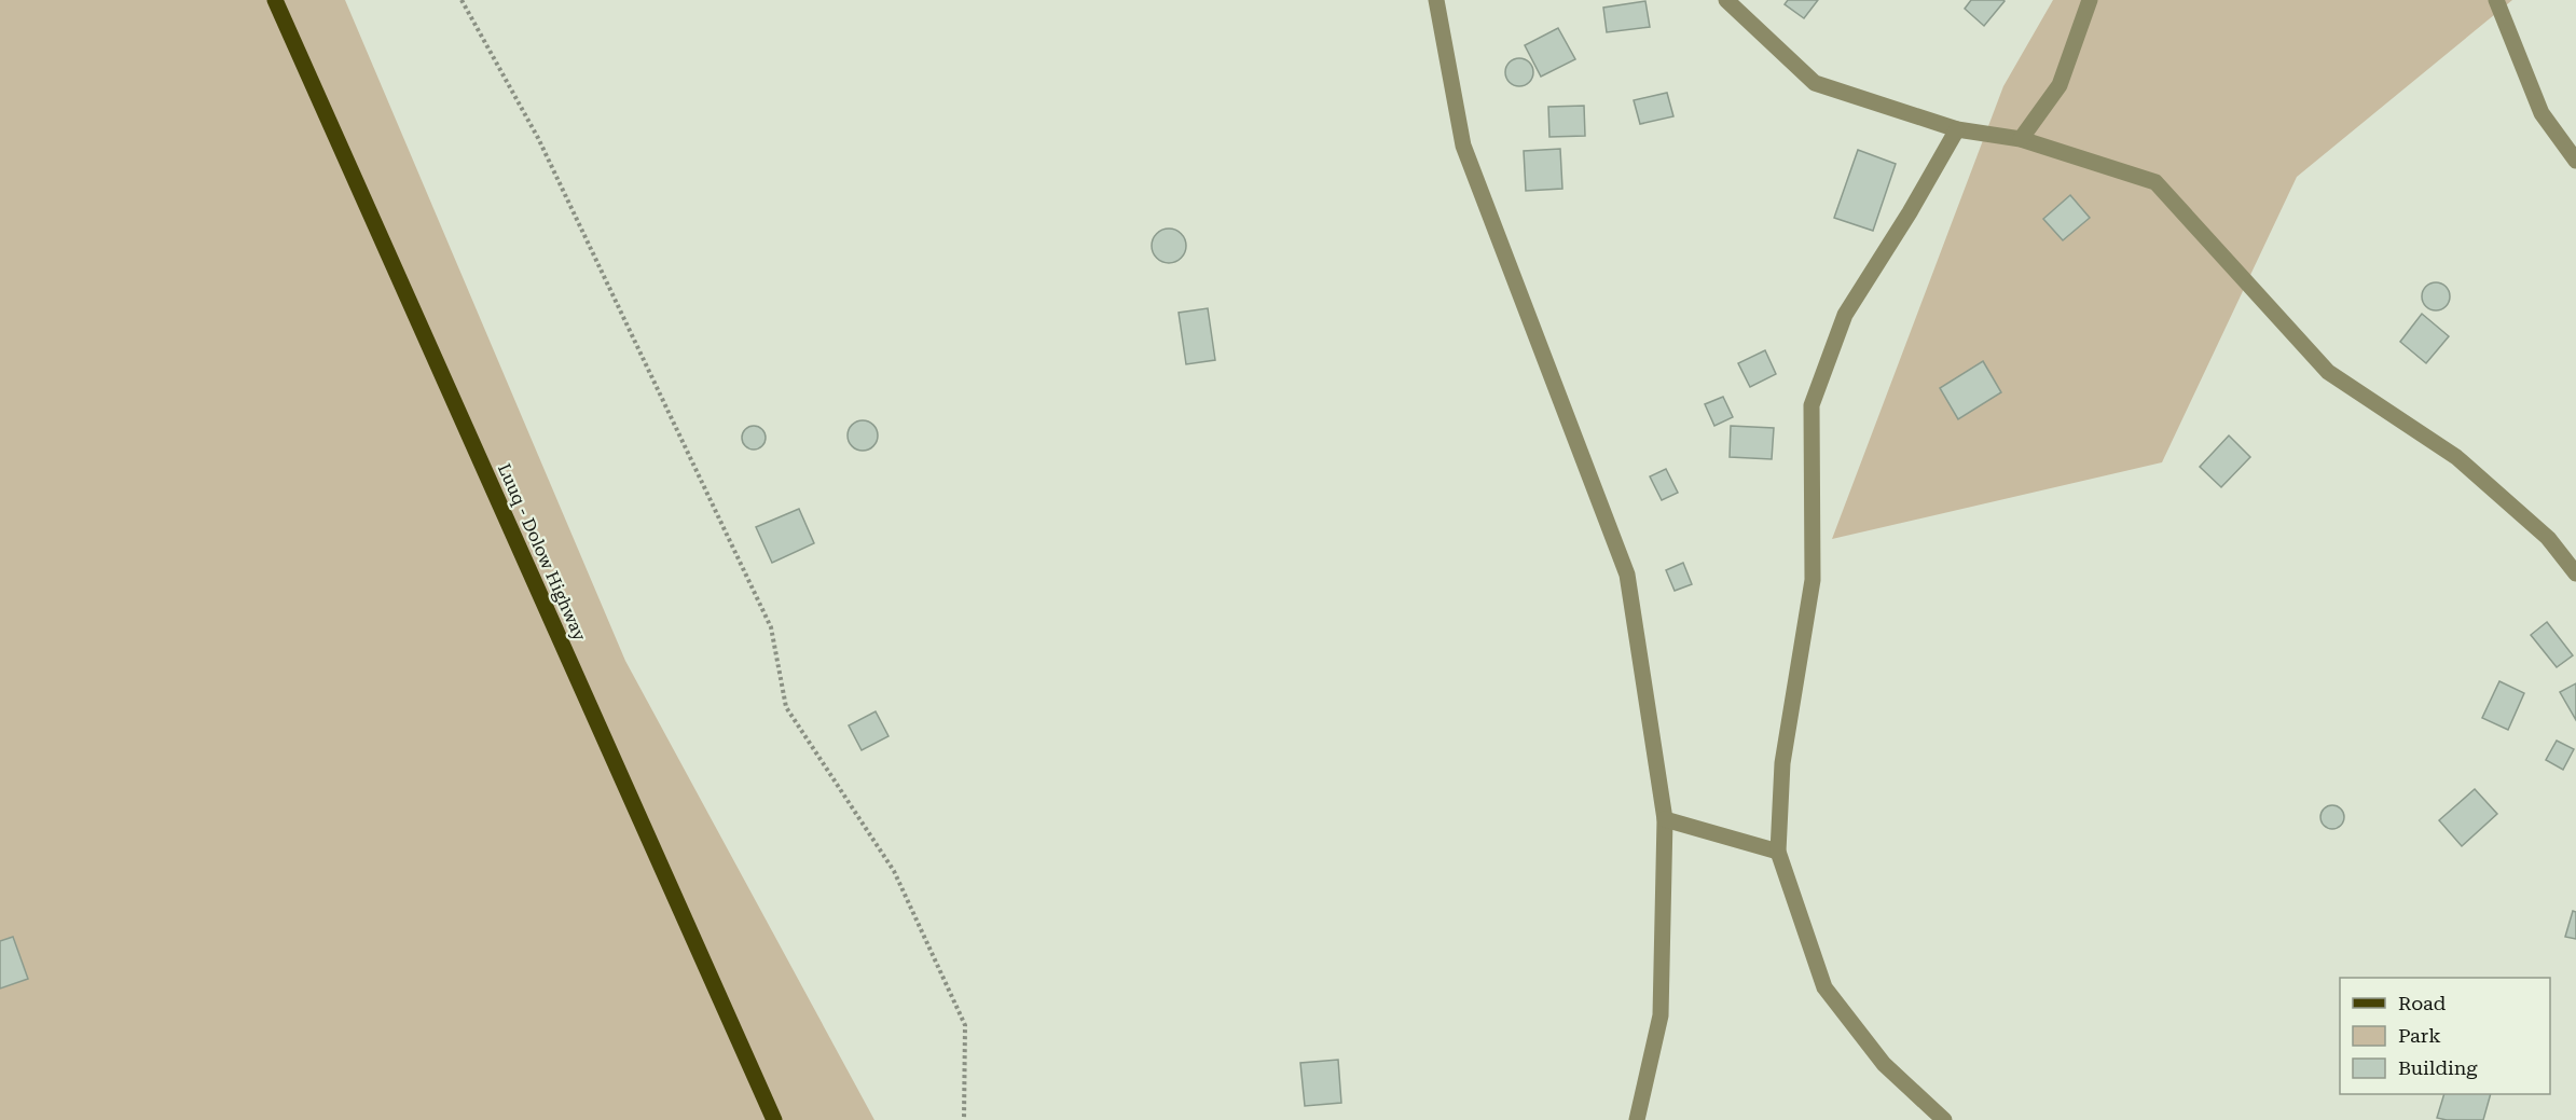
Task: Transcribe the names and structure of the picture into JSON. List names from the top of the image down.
{
  "streets": {
    "main road": ["Luuq - Dolow Highway"]
  },
  "legend": ["Road", "Park", "Building"]
}
